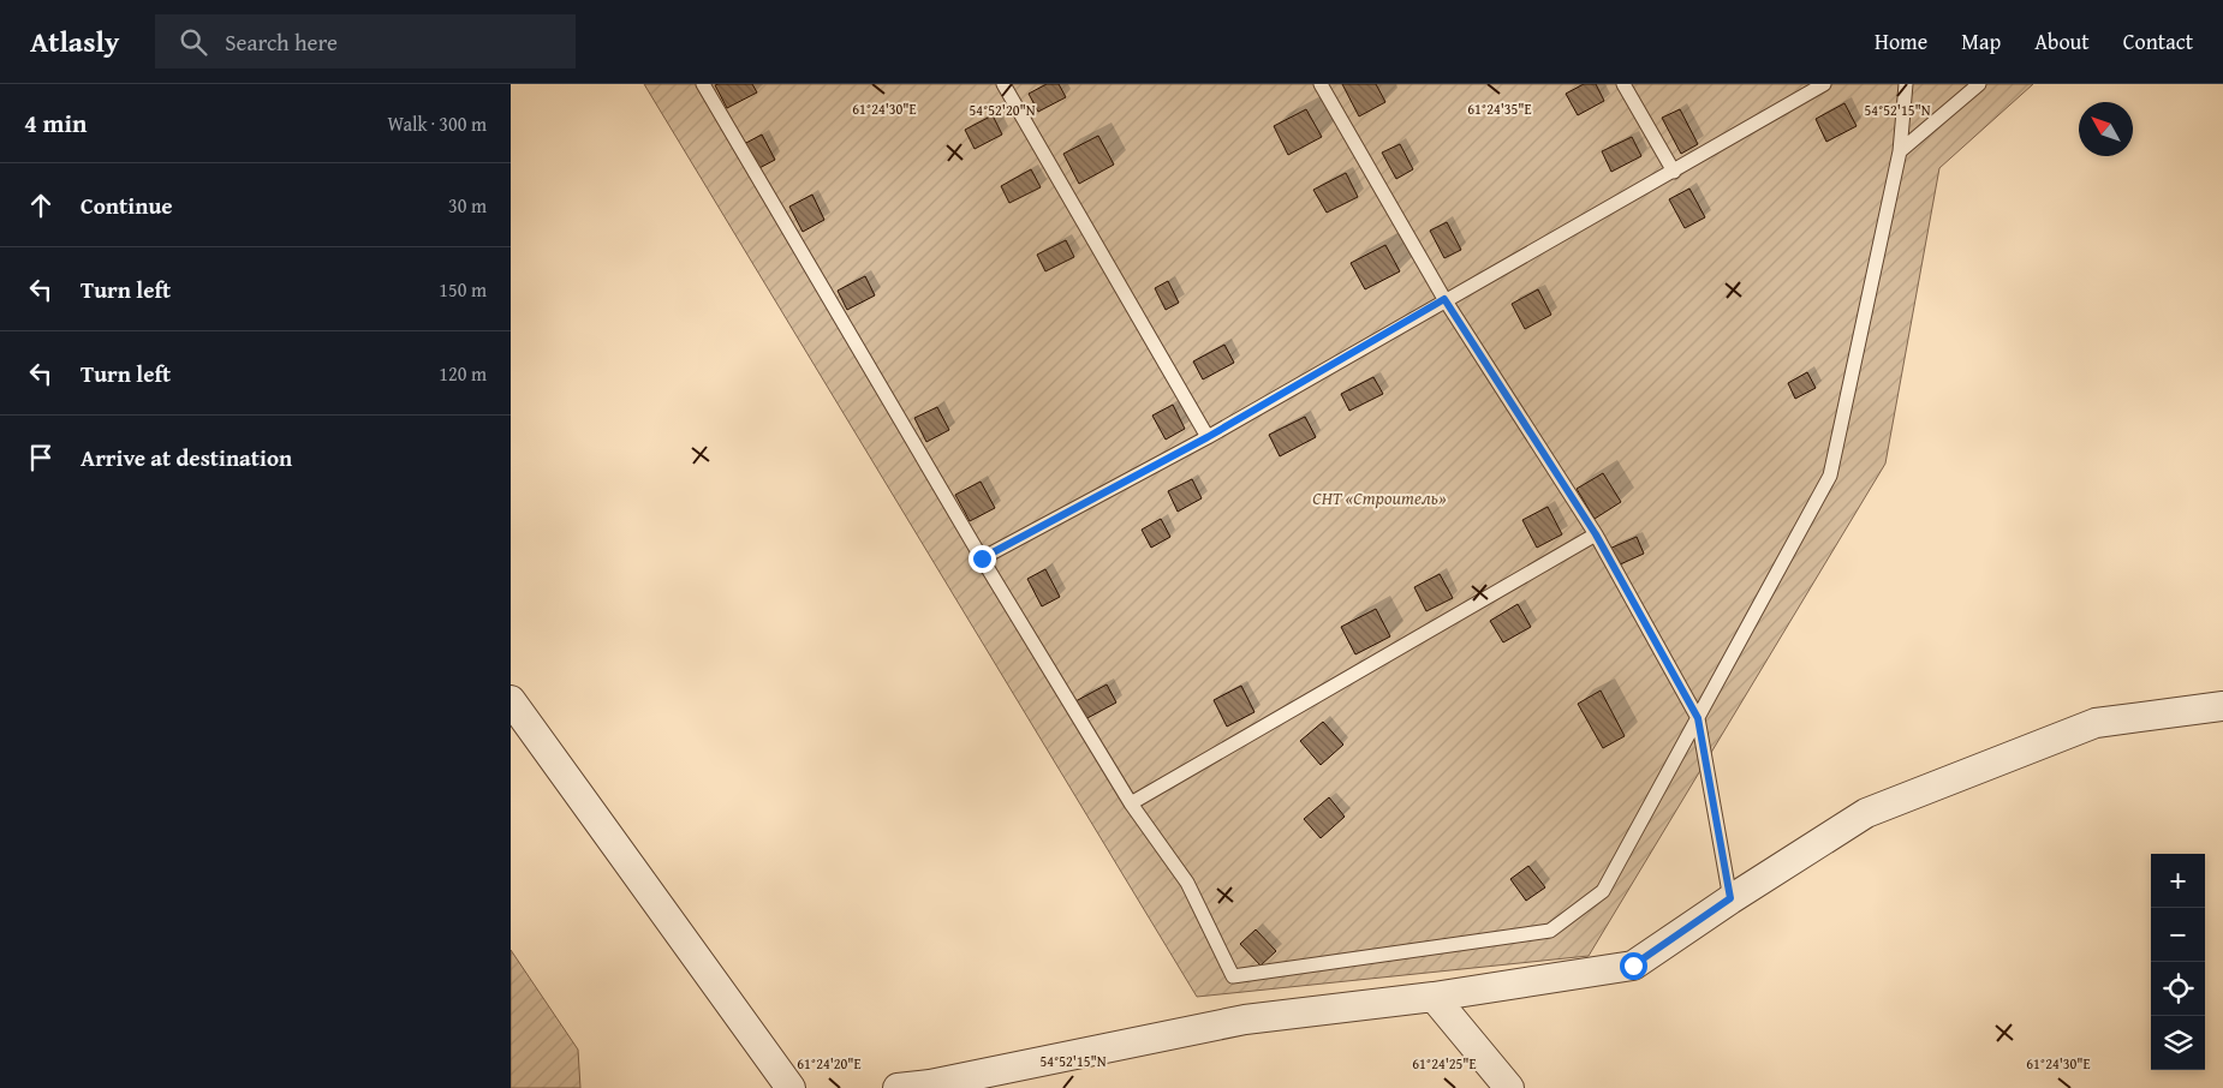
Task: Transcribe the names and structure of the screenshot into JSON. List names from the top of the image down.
{
  "parks": ["СНТ «Строитель»"],
  "north": "top left",
  "page": {
    "header": "Atlasly",
    "search": "Search here",
    "nav": [
      "Home",
      "Map",
      "About",
      "Contact"
    ],
    "heading": ["4 min", "Walk · 300 m"],
    "list": [
      ["Continue", "30 m"],
      ["Turn left", "150 m"],
      ["Turn left", "120 m"],
      "Arrive at destination"
    ],
    "map_buttons": ["+", "−"]
  },
  "coordinates": [
    "61°24'30\"E",
    "61°24'35\"E",
    "54°52'20\"N",
    "54°52'15\"N",
    "61°24'20\"E",
    "61°24'25\"E"
  ]
}
